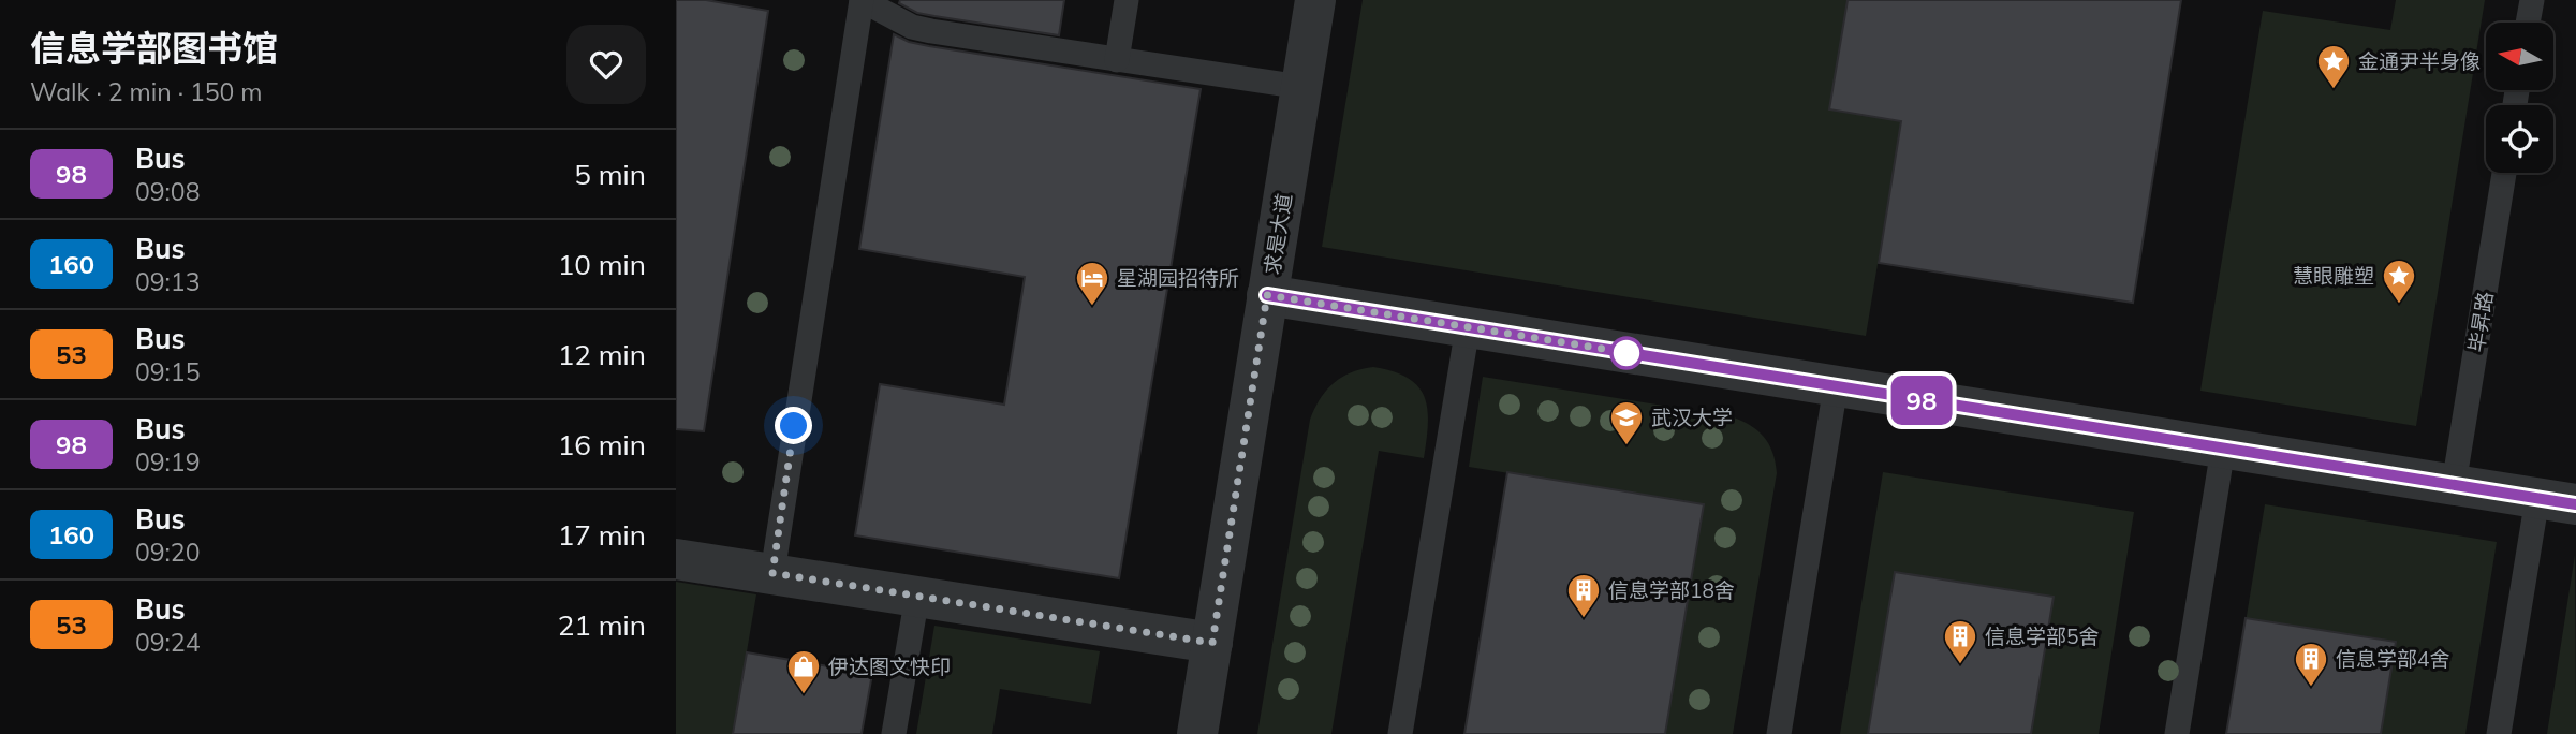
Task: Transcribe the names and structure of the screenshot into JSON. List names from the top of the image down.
{
  "streets": {
    "street": ["求是大道"],
    "lane": ["毕昇路"]
  },
  "places": {
    "place": ["金通尹半身像", "慧眼雕塑"],
    "hotel": ["星湖园招待所"],
    "school or university": ["武汉大学"],
    "building": ["信息学部18舍", "信息学部5舍", "信息学部4舍"],
    "shop": ["伊达图文快印"]
  },
  "lines": ["bus line 98"],
  "north": "left",
  "page": {
    "heading": ["信息学部图书馆", "Walk · 2 min · 150 m"],
    "on_map": "98",
    "list": [
      {
        "mark": "98",
        "name": "Bus",
        "note": "09:08",
        "value": "5 min"
      },
      {
        "mark": "160",
        "name": "Bus",
        "note": "09:13",
        "value": "10 min"
      },
      {
        "mark": "53",
        "name": "Bus",
        "note": "09:15",
        "value": "12 min"
      },
      {
        "mark": "98",
        "name": "Bus",
        "note": "09:19",
        "value": "16 min"
      },
      {
        "mark": "160",
        "name": "Bus",
        "note": "09:20",
        "value": "17 min"
      },
      {
        "mark": "53",
        "name": "Bus",
        "note": "09:24",
        "value": "21 min"
      }
    ]
  }
}
